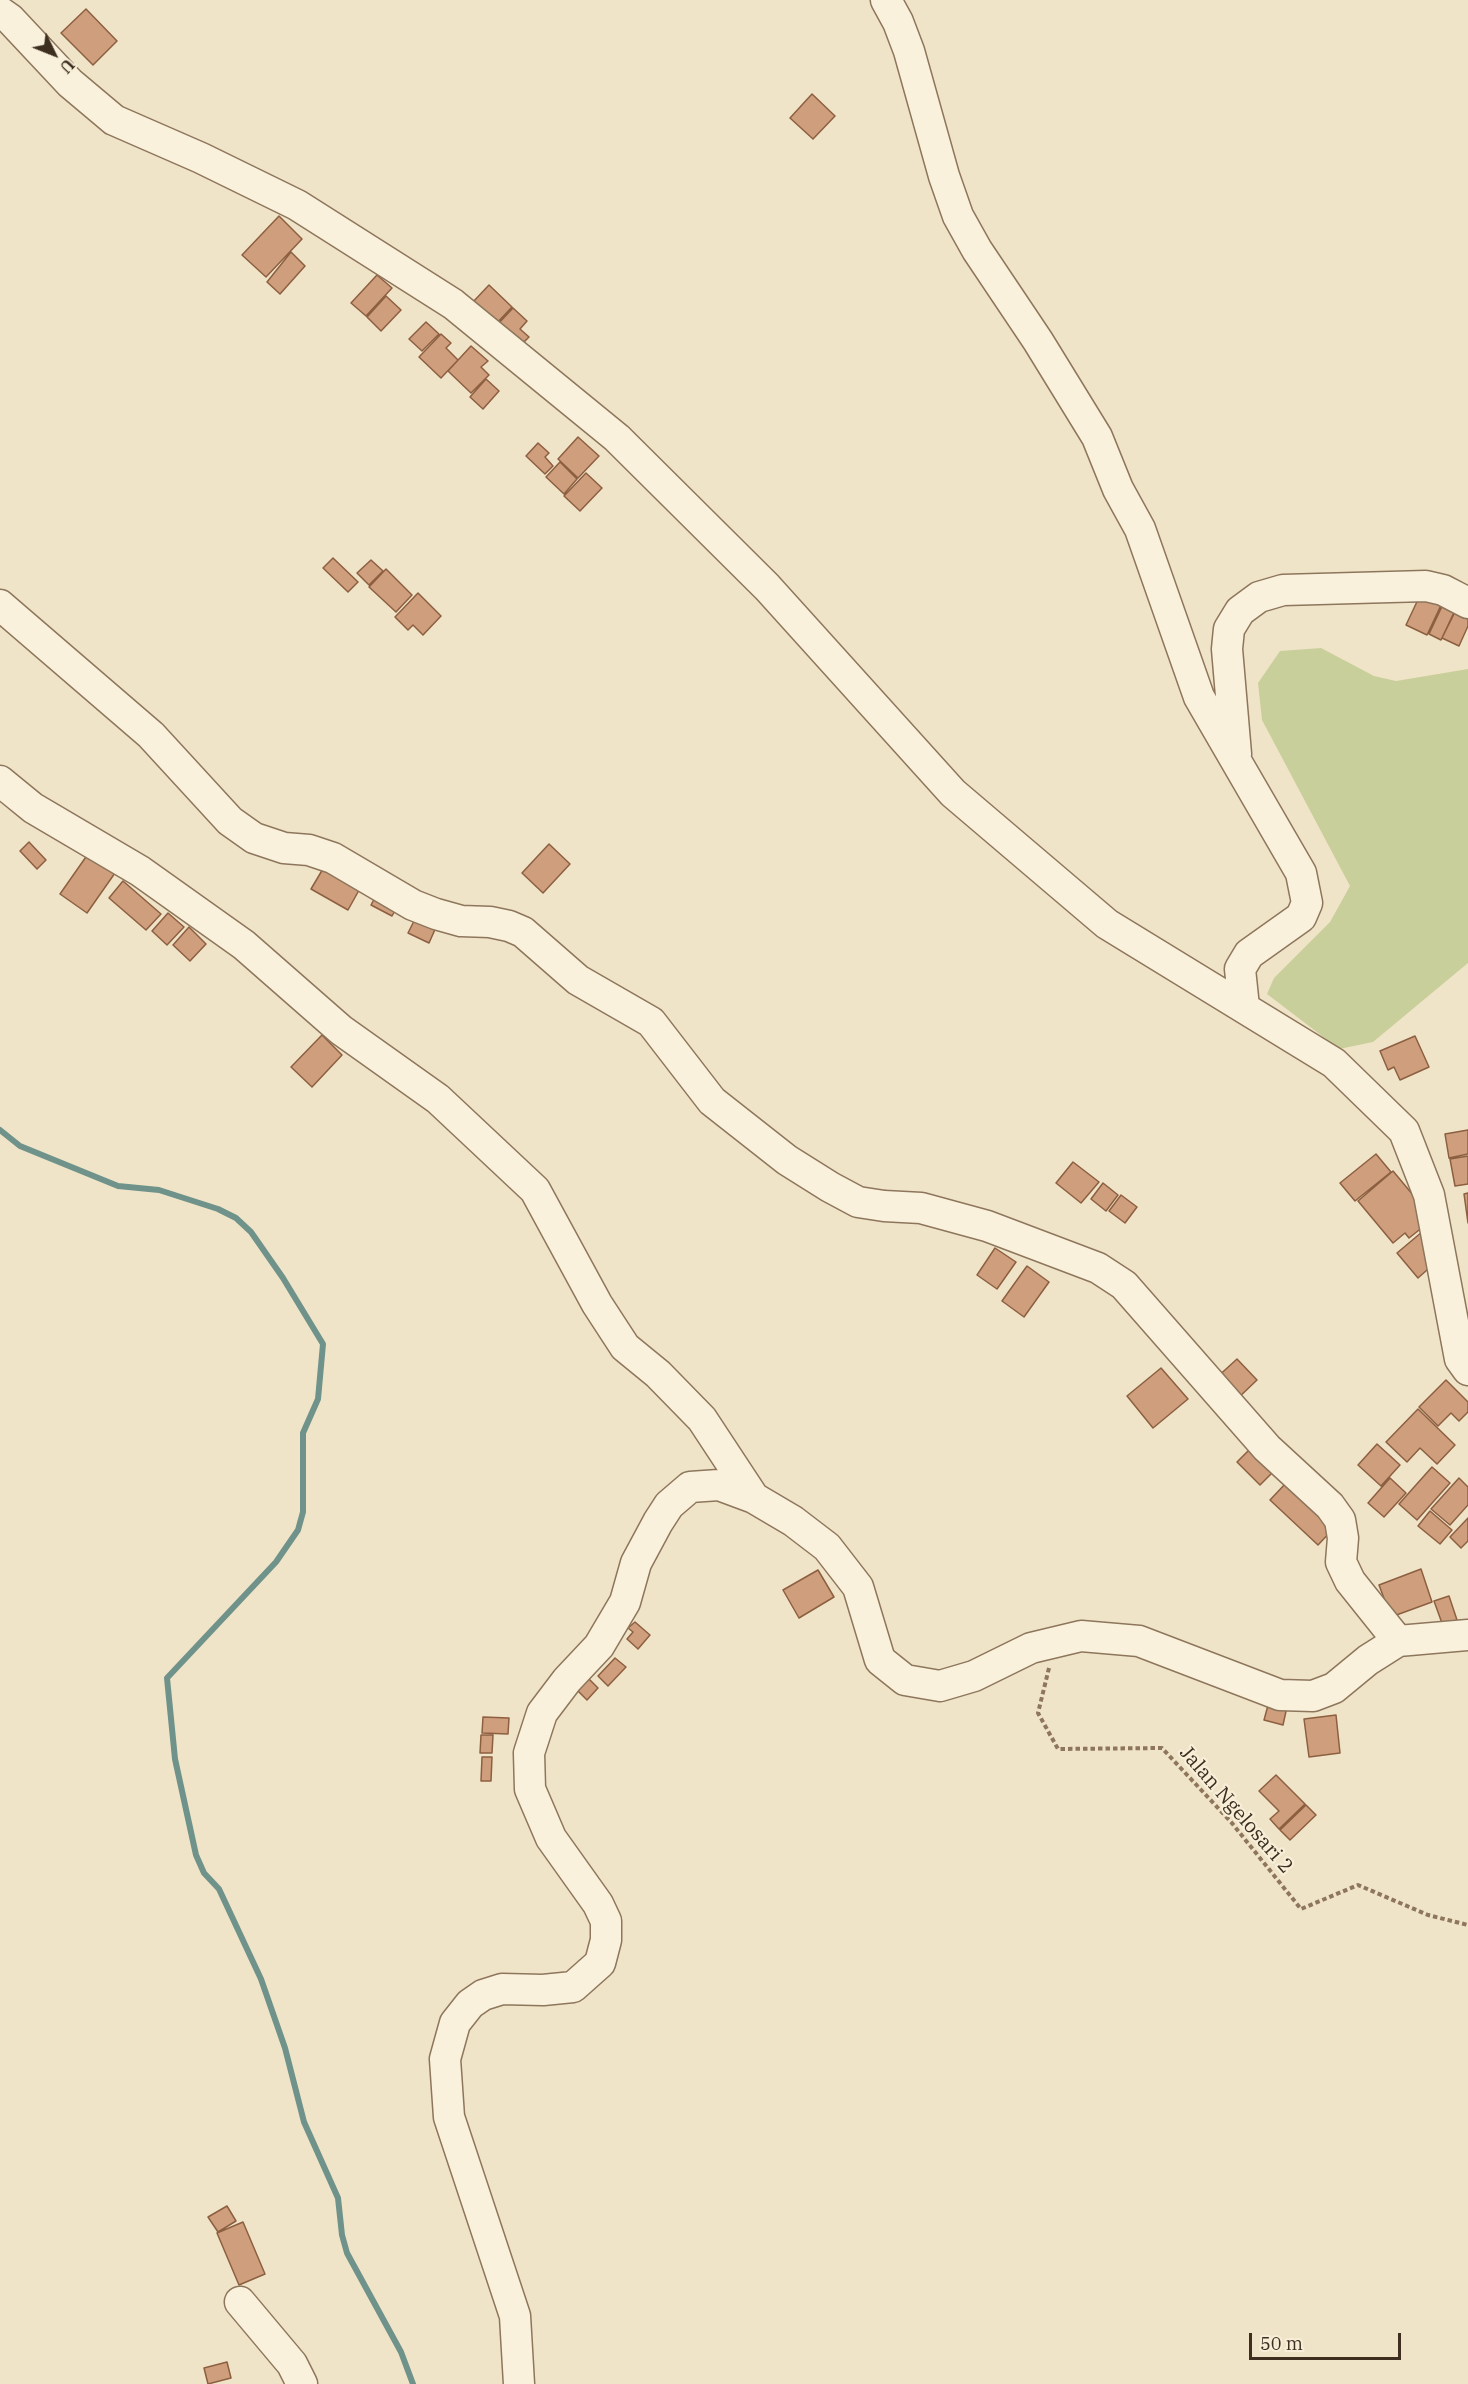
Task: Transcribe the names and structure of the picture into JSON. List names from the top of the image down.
{
  "streets": {
    "path": ["Jalan Ngelosari 2"]
  },
  "scale_bar": "50 m",
  "north": "bottom right"
}
